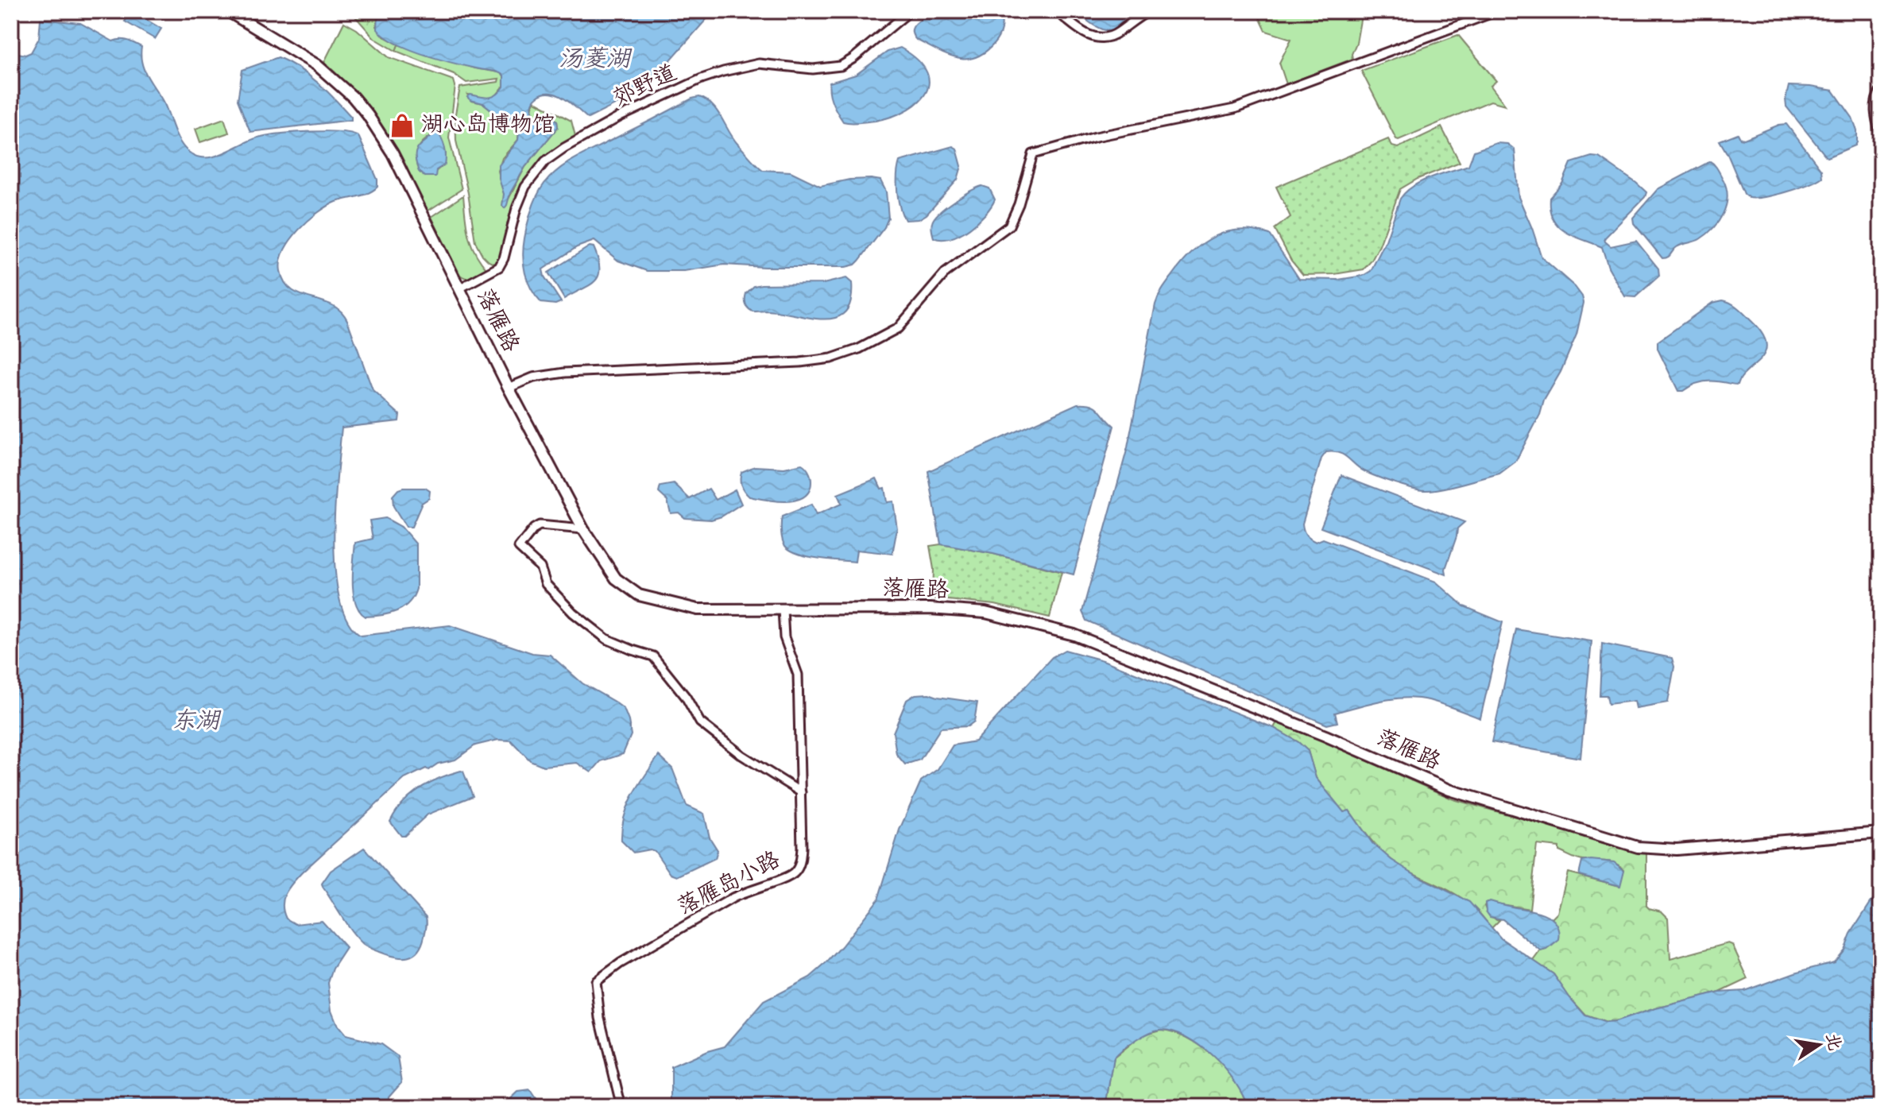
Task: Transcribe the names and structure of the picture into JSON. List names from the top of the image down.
{
  "streets": {
    "street": ["郊野道", "落雁路", "落雁岛小路"]
  },
  "crossings": [
    ["郊野道", "落雁路"],
    ["落雁路", "落雁岛小路"]
  ],
  "water": ["汤菱湖", "东湖"],
  "places": {
    "shop": ["湖心岛博物馆"]
  },
  "north": "right"
}
